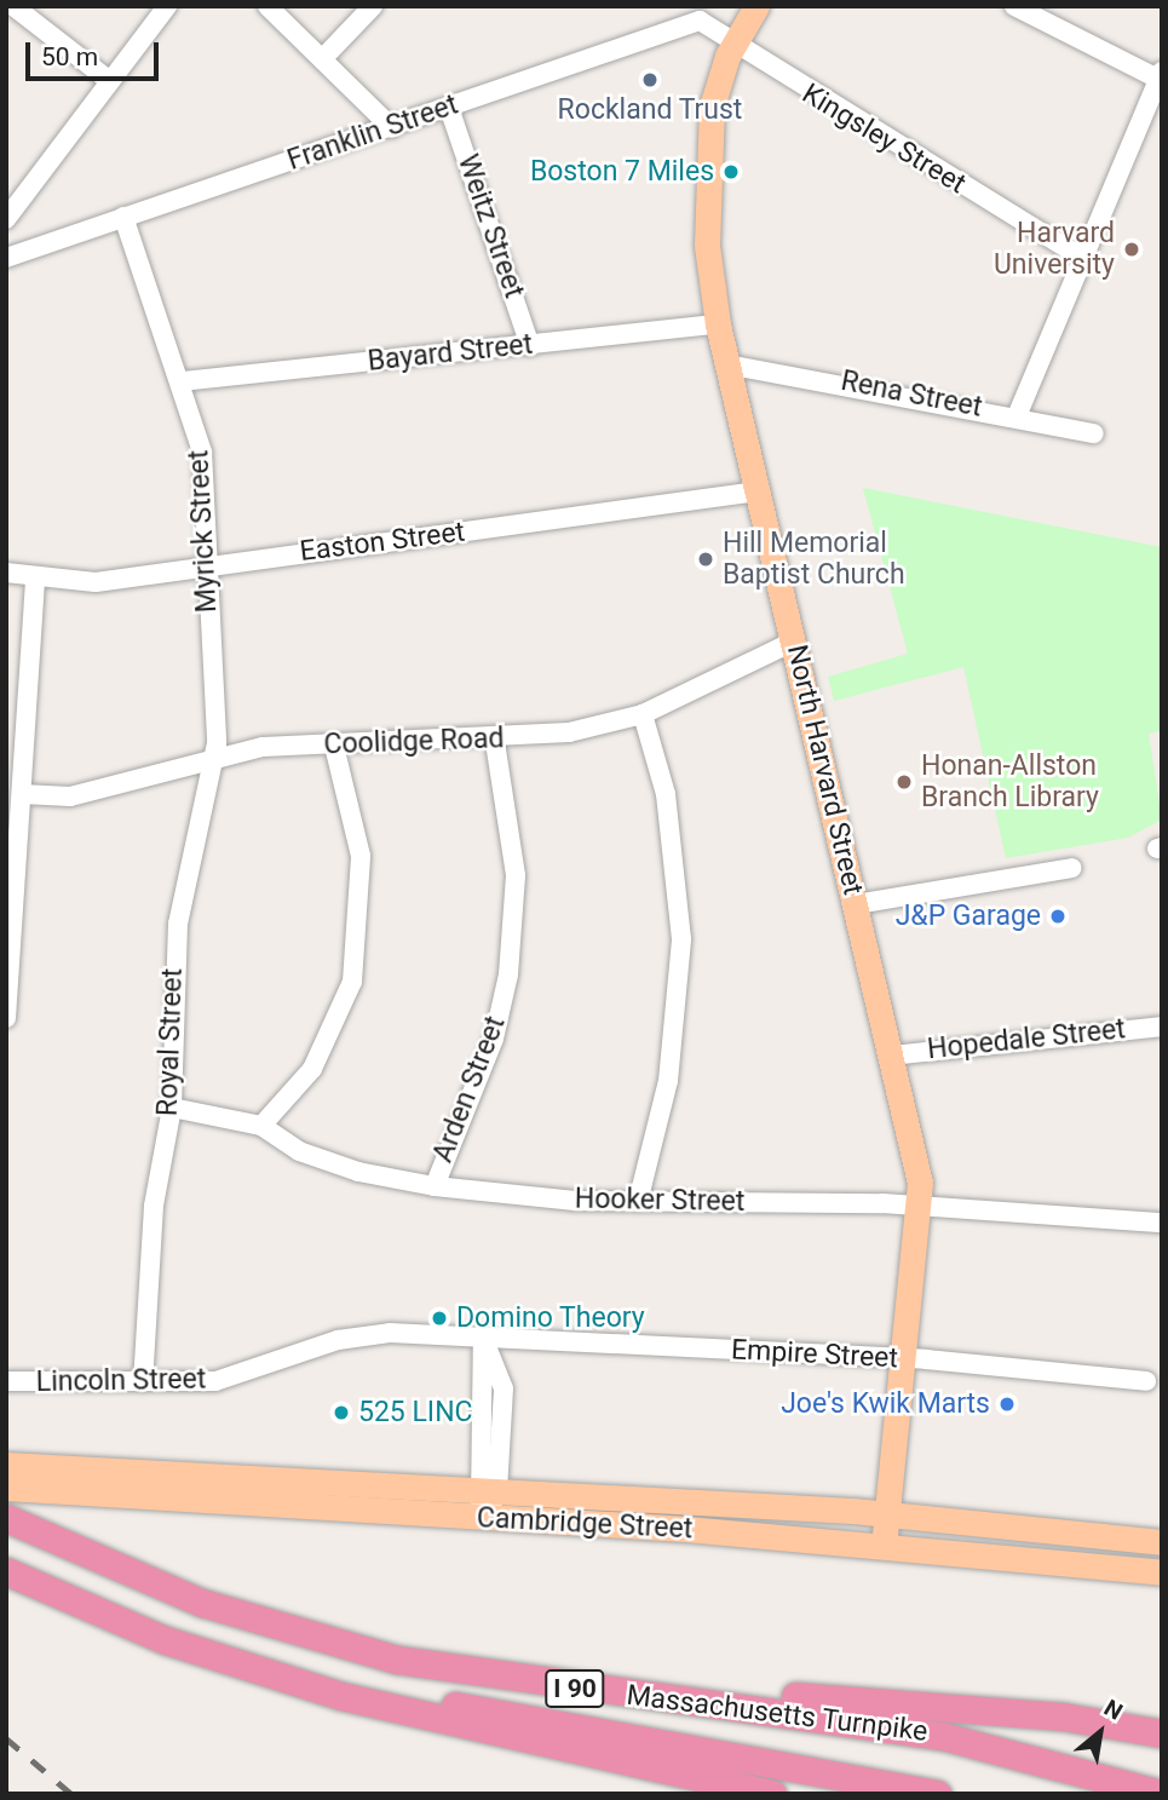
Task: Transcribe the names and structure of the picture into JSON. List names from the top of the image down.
{
  "streets": {
    "highway": ["I 90", "Massachusetts Turnpike"],
    "main road": ["North Harvard Street", "Cambridge Street"],
    "street": [
      "Franklin Street",
      "Kingsley Street",
      "Weitz Street",
      "Bayard Street",
      "Rena Street",
      "Myrick Street",
      "Easton Street",
      "Coolidge Road",
      "Hopedale Street",
      "Royal Street",
      "Arden Street",
      "Hooker Street",
      "Empire Street",
      "Lincoln Street"
    ]
  },
  "crossings": [
    ["Franklin Street", "Kingsley Street"],
    ["Franklin Street", "Weitz Street"],
    ["Franklin Street", "Myrick Street"],
    ["Franklin Street", "North Harvard Street"],
    ["Kingsley Street", "North Harvard Street"],
    ["Weitz Street", "Bayard Street"],
    ["Bayard Street", "Myrick Street"],
    ["Bayard Street", "North Harvard Street"],
    ["Rena Street", "North Harvard Street"],
    ["Myrick Street", "Easton Street"],
    ["Myrick Street", "Coolidge Road"],
    ["Myrick Street", "Royal Street"],
    ["Easton Street", "North Harvard Street"],
    ["Coolidge Road", "North Harvard Street"],
    ["Coolidge Road", "Royal Street"],
    ["Coolidge Road", "Arden Street"],
    ["North Harvard Street", "Hopedale Street"],
    ["North Harvard Street", "Hooker Street"],
    ["North Harvard Street", "Empire Street"],
    ["North Harvard Street", "Cambridge Street"],
    ["Royal Street", "Hooker Street"],
    ["Royal Street", "Lincoln Street"],
    ["Arden Street", "Hooker Street"],
    ["Empire Street", "Lincoln Street"]
  ],
  "places": [
    "Rockland Trust",
    "Boston 7 Miles",
    "Harvard University",
    "Hill Memorial Baptist Church",
    "Honan-Allston Branch Library",
    "J&P Garage",
    "Domino Theory",
    "Joe's Kwik Marts",
    "525 LINC"
  ],
  "scale_bar": "50 m",
  "north": "top right"
}
